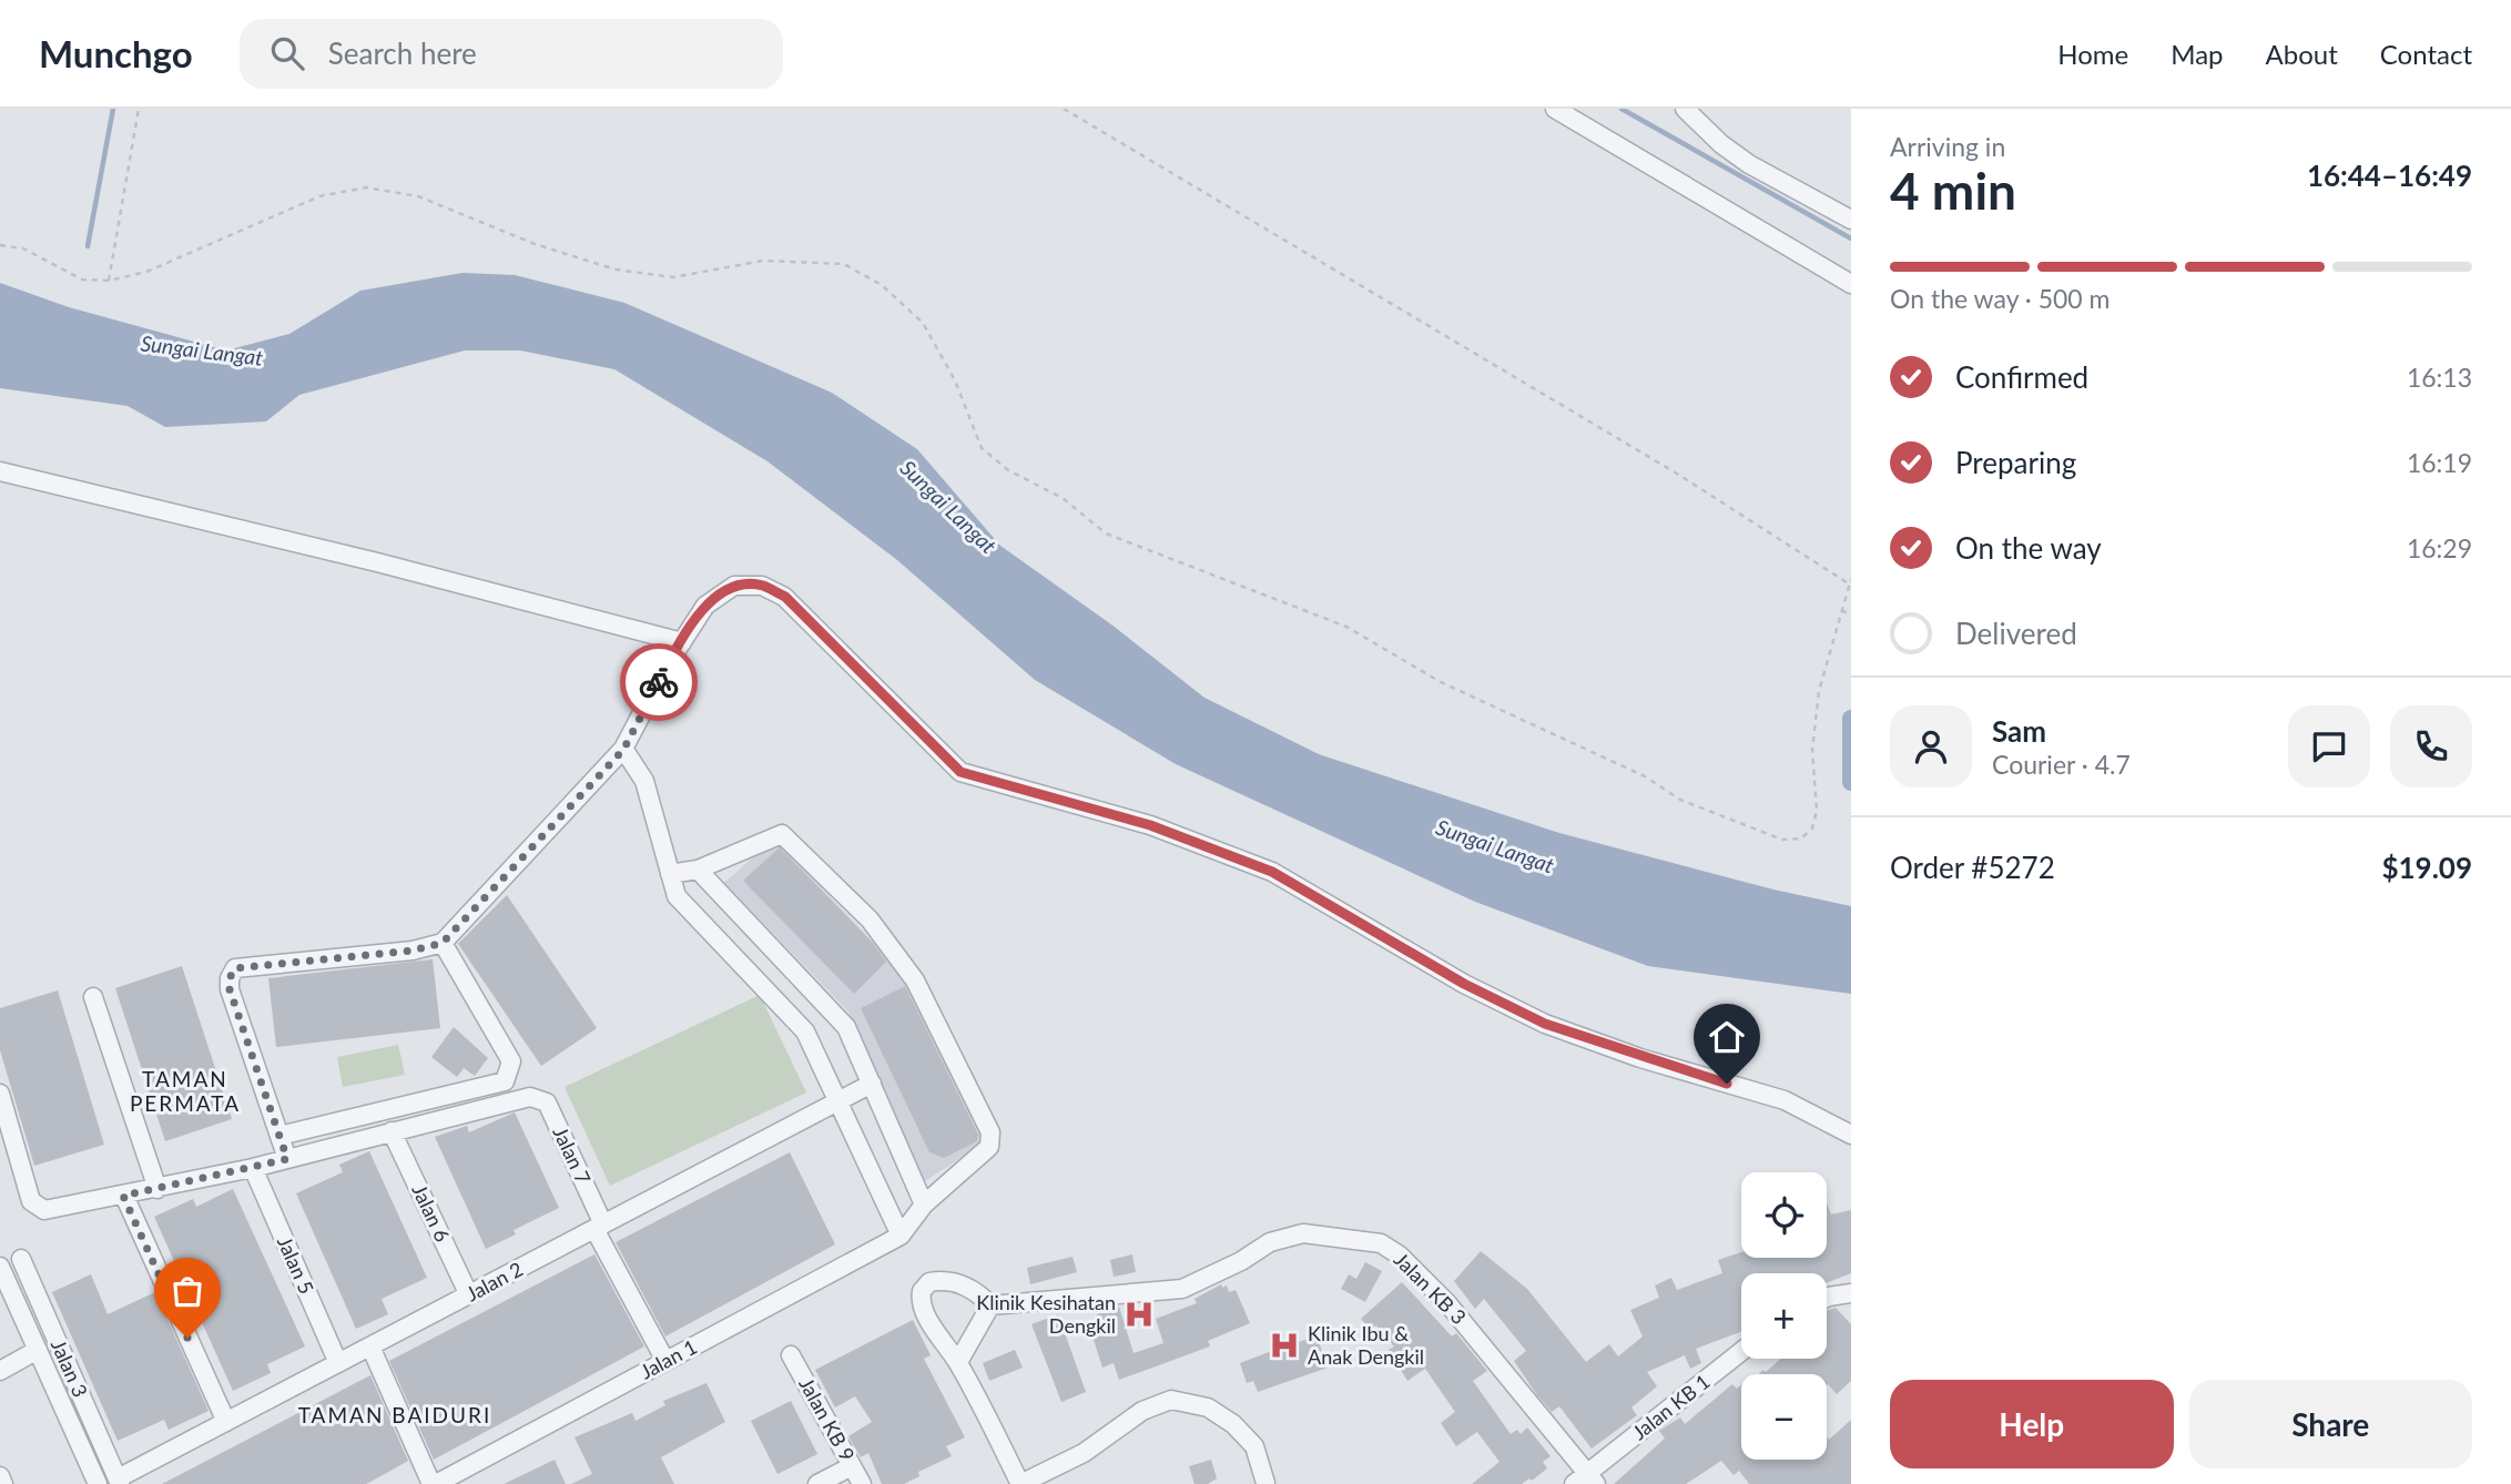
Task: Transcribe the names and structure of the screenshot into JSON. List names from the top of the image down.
{
  "streets": {
    "street": [
      "Jalan 7",
      "Jalan 6",
      "Jalan 5",
      "Jalan 2",
      "Jalan KB 3",
      "Jalan 1",
      "Jalan 3",
      "Jalan KB 1",
      "Jalan KB 9"
    ]
  },
  "crossings": [
    ["Jalan 7", "Jalan 6"],
    ["Jalan 7", "Jalan 2"],
    ["Jalan 7", "Jalan 1"],
    ["Jalan 6", "Jalan 2"],
    ["Jalan 5", "Jalan 2"],
    ["Jalan 2", "Jalan 3"],
    ["Jalan KB 3", "Jalan KB 1"]
  ],
  "districts": ["TAMAN PERMATA", "TAMAN BAIDURI"],
  "water": ["Sungai Langat"],
  "places": {
    "hospital": ["Klinik Kesihatan Dengkil", "Klinik Ibu & Anak Dengkil"]
  },
  "page": {
    "header": "Munchgo",
    "search": "Search here",
    "nav": [
      "Home",
      "Map",
      "About",
      "Contact"
    ],
    "heading": ["4 min", "Arriving in", "16:44–16:49"],
    "panel": [
      "Sam",
      "Courier · 4.7",
      "Order #5272",
      "$19.09"
    ],
    "bar": "On the way · 500 m",
    "list": [
      ["Confirmed", "16:13"],
      ["Preparing", "16:19"],
      ["On the way", "16:29"],
      "Delivered"
    ],
    "map_buttons": ["+", "−"],
    "buttons": ["Help", "Share"]
  }
}
